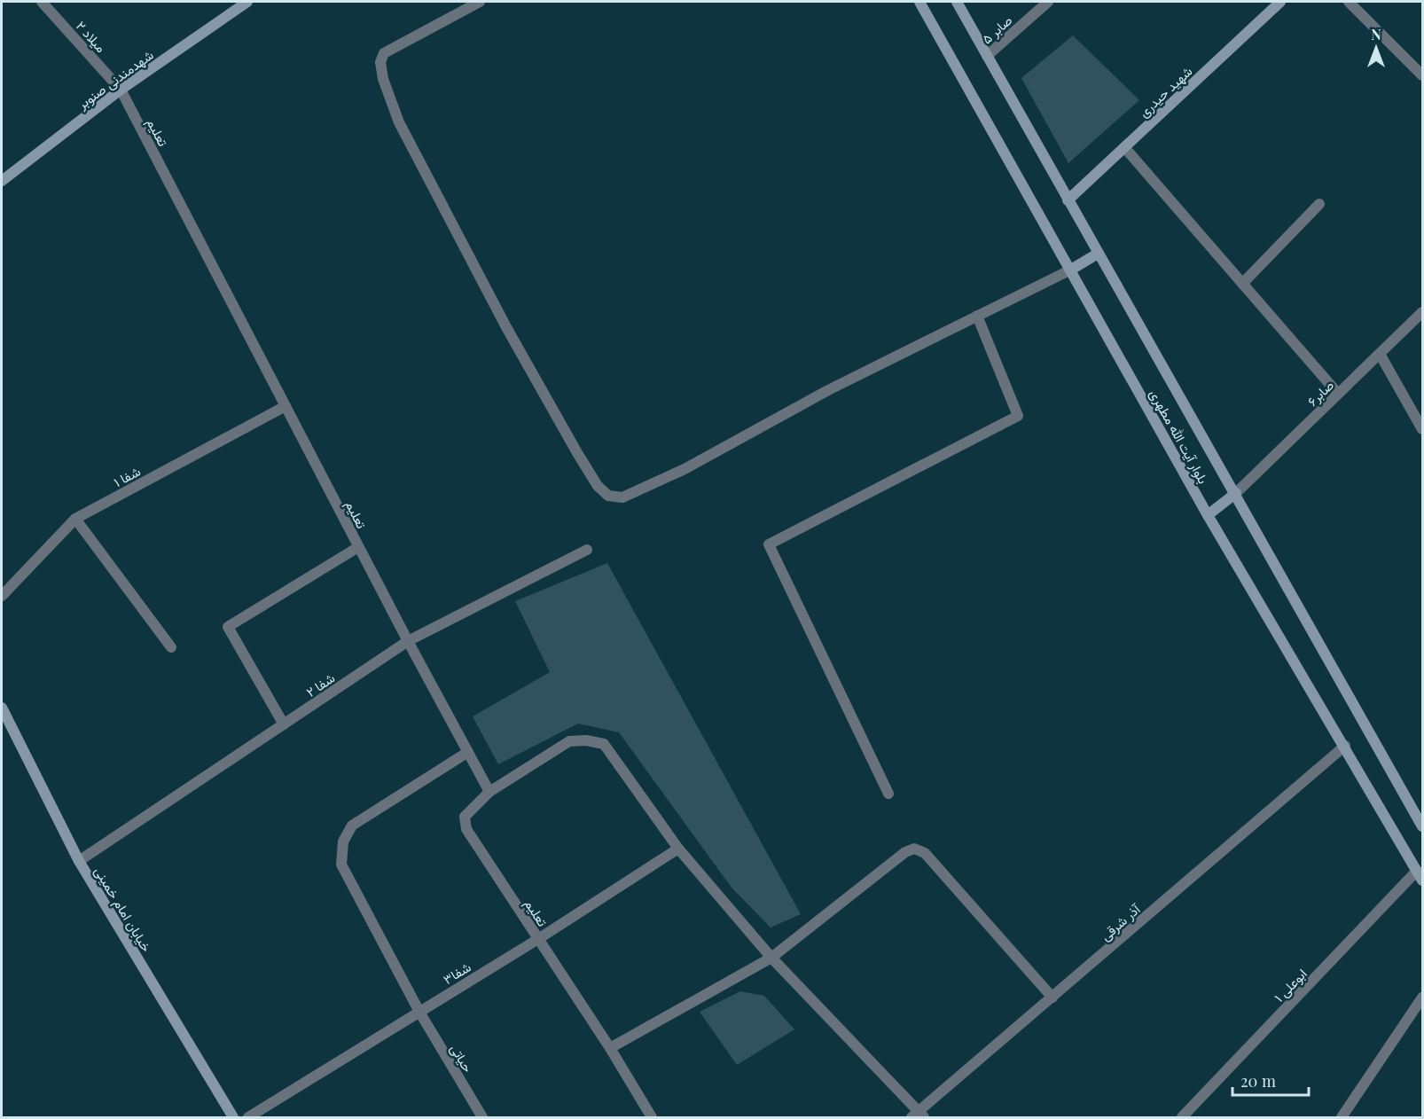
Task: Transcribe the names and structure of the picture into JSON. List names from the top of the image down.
{
  "streets": {
    "street": [
      "صابر ۵",
      "میلاد ۲",
      "شهدمندنی صنوبر",
      "شهید حیدری",
      "تعلیم",
      "صابر۶",
      "بلوار آیت الله مطهری",
      "شفا ۱",
      "شفا ۲",
      "خیابان امام خمینی",
      "آذر شرقی",
      "شفا۳",
      "ابوعلی ۱",
      "حیاتی"
    ]
  },
  "crossings": [
    ["صابر ۵", "بلوار آیت الله مطهری"],
    ["میلاد ۲", "شهدمندنی صنوبر"],
    ["میلاد ۲", "تعلیم"],
    ["شهدمندنی صنوبر", "تعلیم"],
    ["شهید حیدری", "بلوار آیت الله مطهری"],
    ["تعلیم", "شفا ۱"],
    ["تعلیم", "شفا ۲"],
    ["تعلیم", "شفا۳"],
    ["تعلیم", "حیاتی"],
    ["صابر۶", "بلوار آیت الله مطهری"],
    ["بلوار آیت الله مطهری", "آذر شرقی"],
    ["بلوار آیت الله مطهری", "ابوعلی ۱"],
    ["شفا ۲", "خیابان امام خمینی"],
    ["شفا۳", "حیاتی"]
  ],
  "scale_bar": "20 m",
  "north": "top"
}
